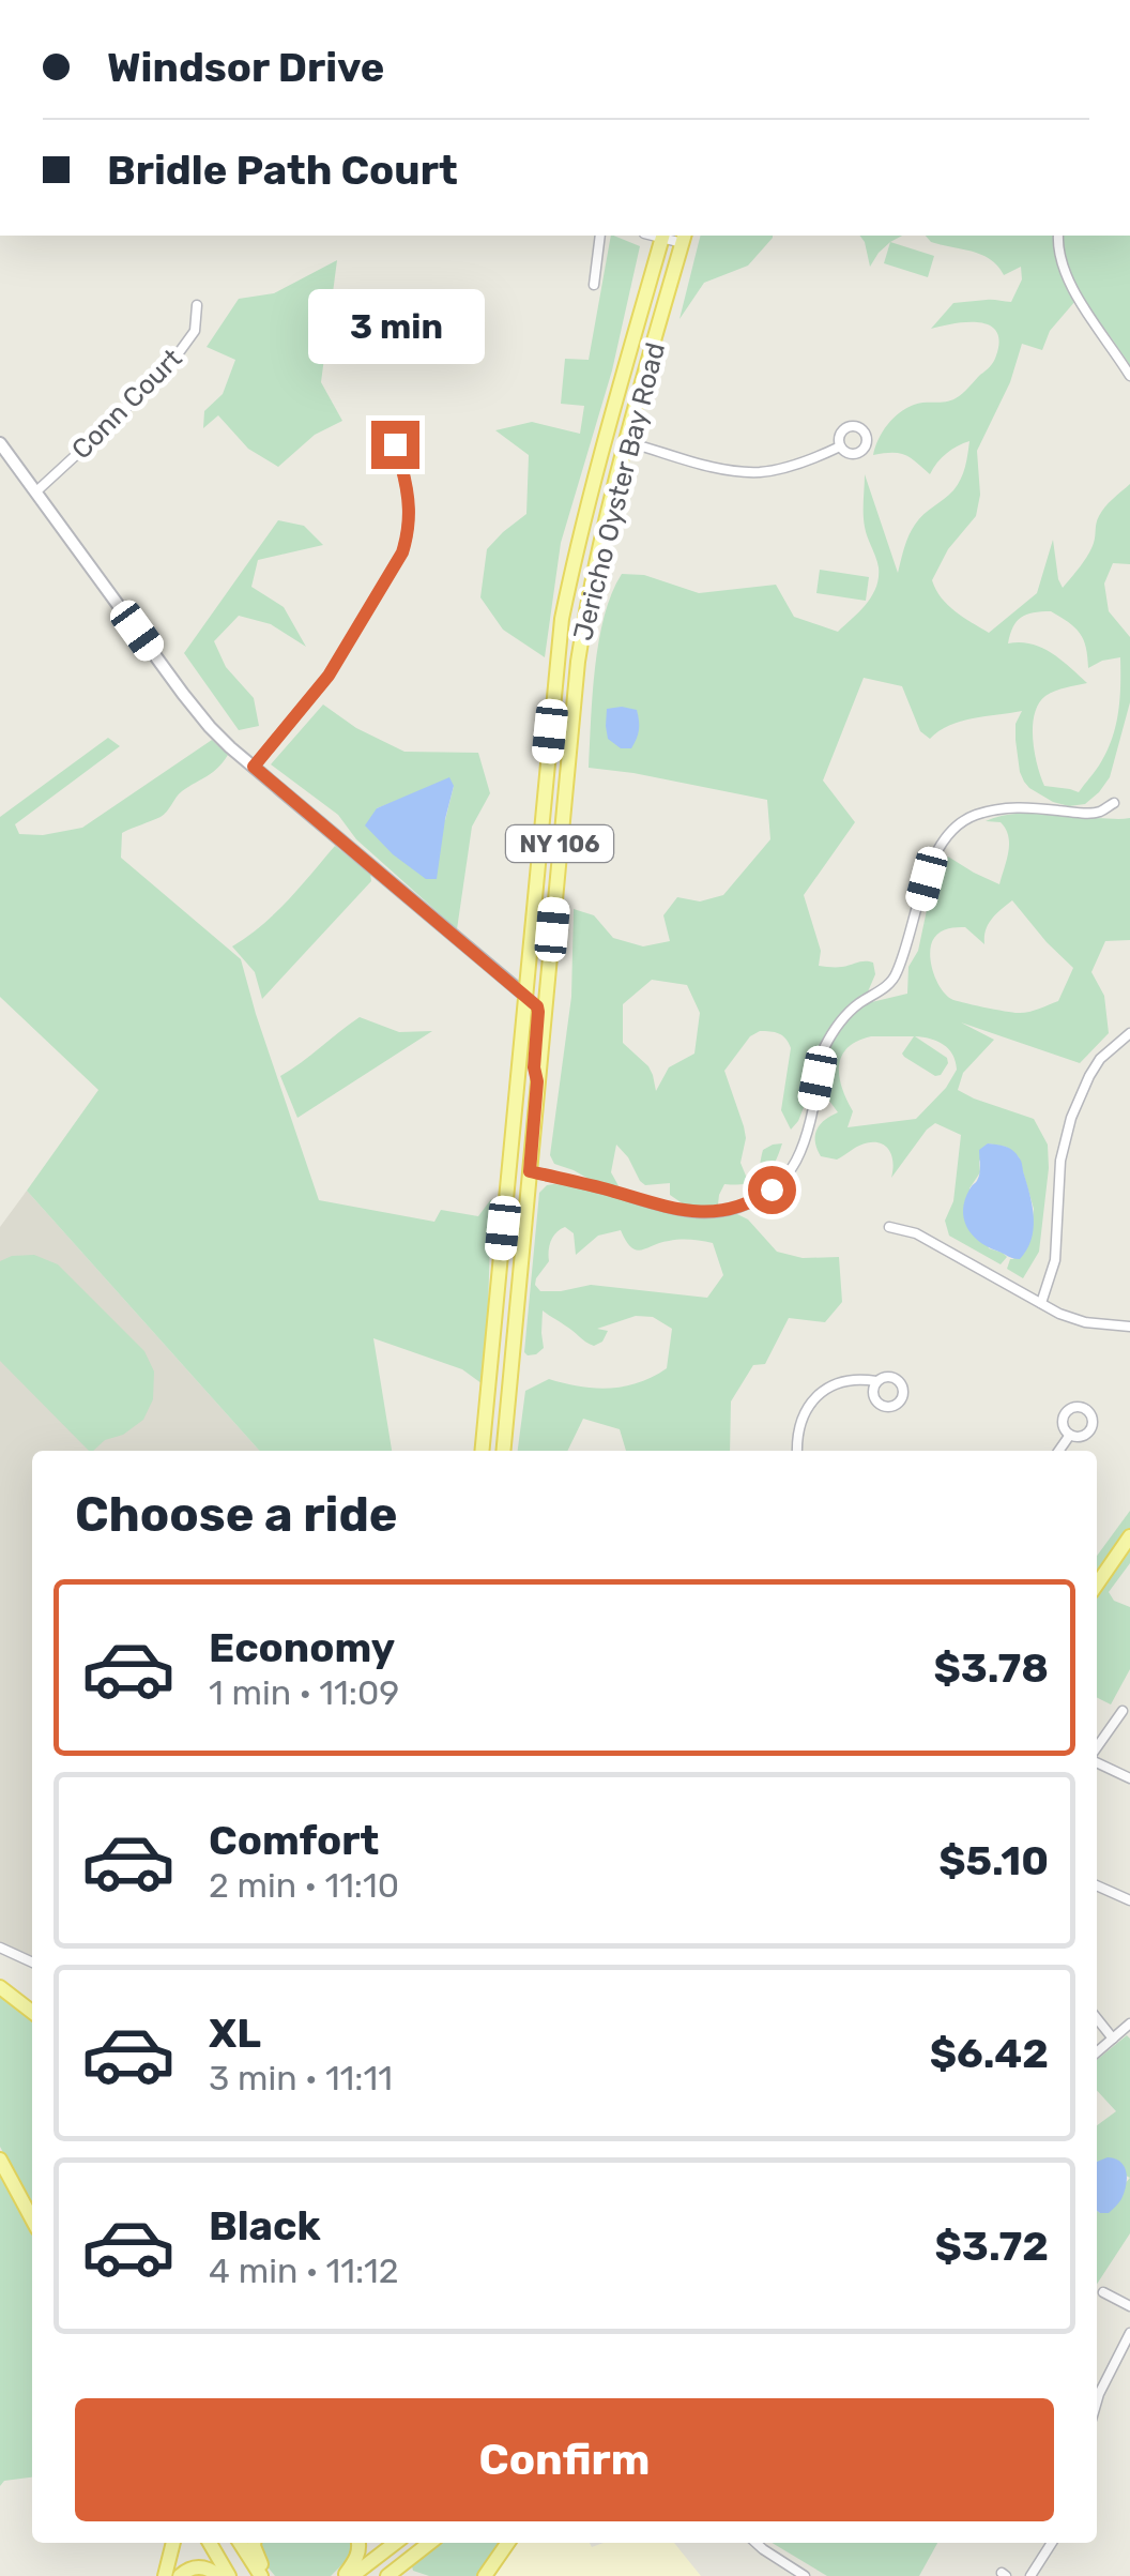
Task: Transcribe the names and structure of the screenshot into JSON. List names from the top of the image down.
{
  "streets": {
    "main road": ["Jericho Oyster Bay Road", "NY 106"],
    "street": ["Conn Court"]
  },
  "page": {
    "banner": ["Windsor Drive", "Bridle Path Court"],
    "bubble": "3 min",
    "heading": "Choose a ride",
    "list": [
      {
        "name": "Economy",
        "note": "1 min · 11:09",
        "value": "$3.78"
      },
      {
        "name": "Comfort",
        "note": "2 min · 11:10",
        "value": "$5.10"
      },
      {
        "name": "XL",
        "note": "3 min · 11:11",
        "value": "$6.42"
      },
      {
        "name": "Black",
        "note": "4 min · 11:12",
        "value": "$3.72"
      }
    ],
    "buttons": "Confirm"
  }
}
